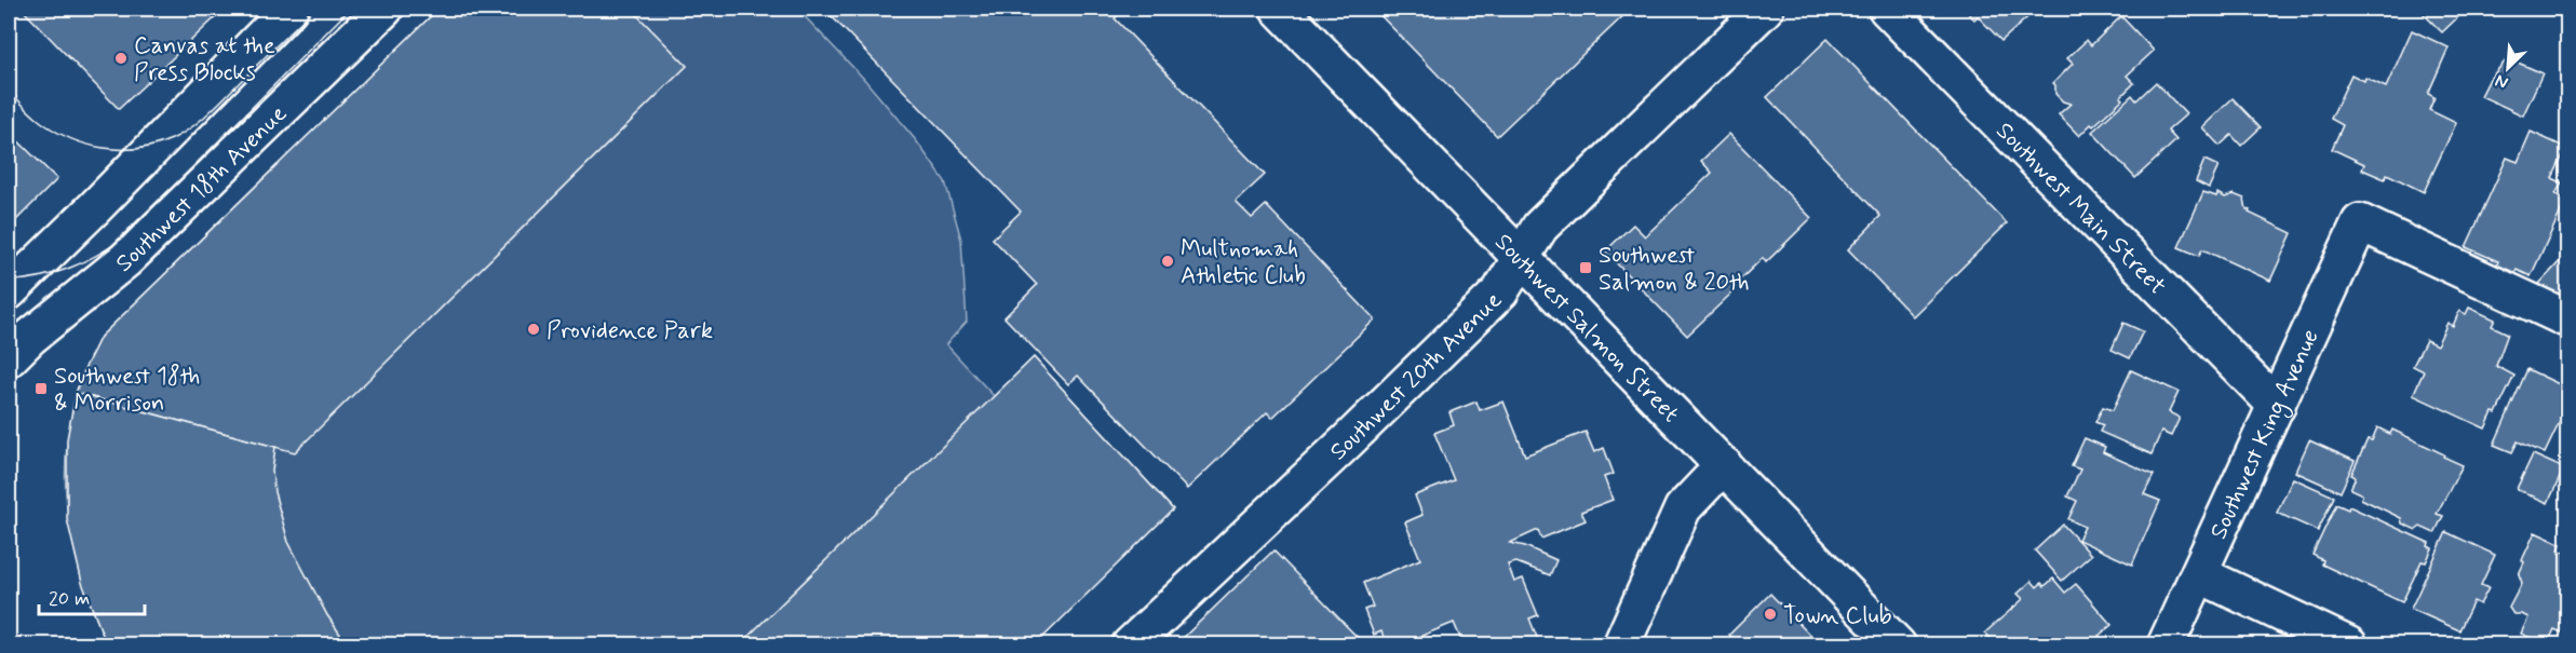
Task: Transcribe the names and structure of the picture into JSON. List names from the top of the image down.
{
  "streets": {
    "street": [
      "Southwest 18th Avenue",
      "Southwest Main Street",
      "Southwest Salmon Street",
      "Southwest 20th Avenue",
      "Southwest King Avenue"
    ]
  },
  "crossings": [
    ["Southwest Main Street", "Southwest King Avenue"],
    ["Southwest Salmon Street", "Southwest 20th Avenue"]
  ],
  "places": {
    "other": [
      "Canvas at the Press Blocks",
      "Multnomah Athletic Club",
      "Providence Park",
      "Town Club"
    ],
    "transit": ["Southwest Salmon & 20th", "Southwest 18th & Morrison"]
  },
  "scale_bar": "20 m",
  "north": "bottom left"
}
